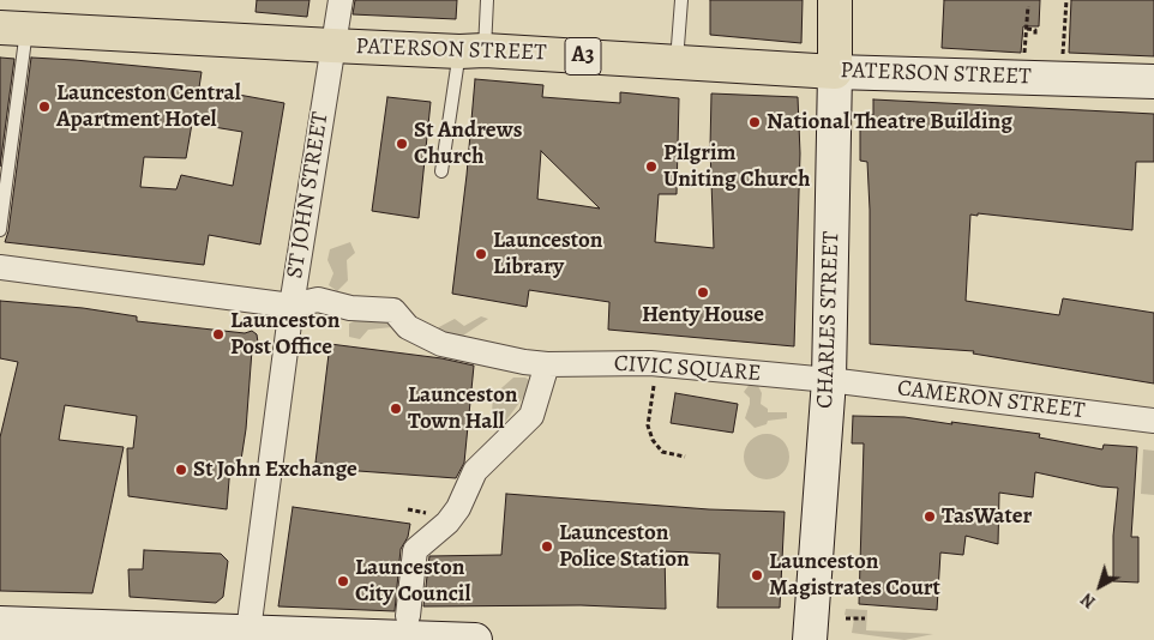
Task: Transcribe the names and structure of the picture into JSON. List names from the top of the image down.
{
  "streets": {
    "highway": ["PATERSON STREET", "A3", "CHARLES STREET"],
    "street": ["ST JOHN STREET", "CIVIC SQUARE", "CAMERON STREET"]
  },
  "crossings": [
    ["PATERSON STREET", "ST JOHN STREET"],
    ["PATERSON STREET", "CHARLES STREET"],
    ["ST JOHN STREET", "CIVIC SQUARE"],
    ["CHARLES STREET", "CIVIC SQUARE"],
    ["CHARLES STREET", "CAMERON STREET"],
    ["CIVIC SQUARE", "CAMERON STREET"]
  ],
  "places": [
    "Launceston Central Apartment Hotel",
    "National Theatre Building",
    "St Andrews Church",
    "Pilgrim Uniting Church",
    "Launceston Library",
    "Henty House",
    "Launceston Post Office",
    "Launceston Town Hall",
    "St John Exchange",
    "TasWater",
    "Launceston Police Station",
    "Launceston Magistrates Court",
    "Launceston City Council"
  ],
  "north": "bottom left"
}
